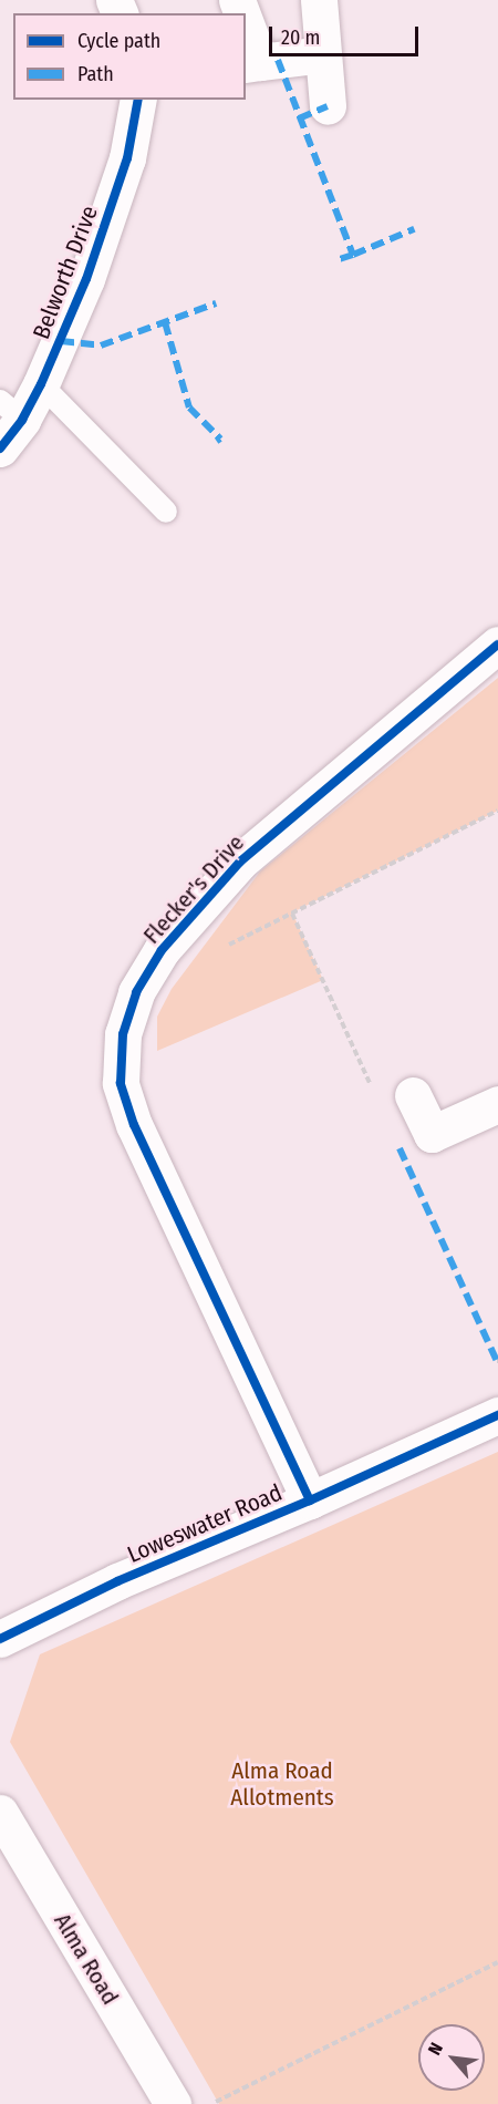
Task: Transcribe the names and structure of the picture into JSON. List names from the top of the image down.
{
  "streets": {
    "street": [
      "Belworth Drive",
      "Flecker's Drive",
      "Loweswater Road",
      "Alma Road"
    ]
  },
  "crossings": [
    ["Flecker's Drive", "Loweswater Road"]
  ],
  "parks": ["Alma Road Allotments"],
  "legend": ["Cycle path", "Path"],
  "scale_bar": "20 m",
  "north": "top left"
}
